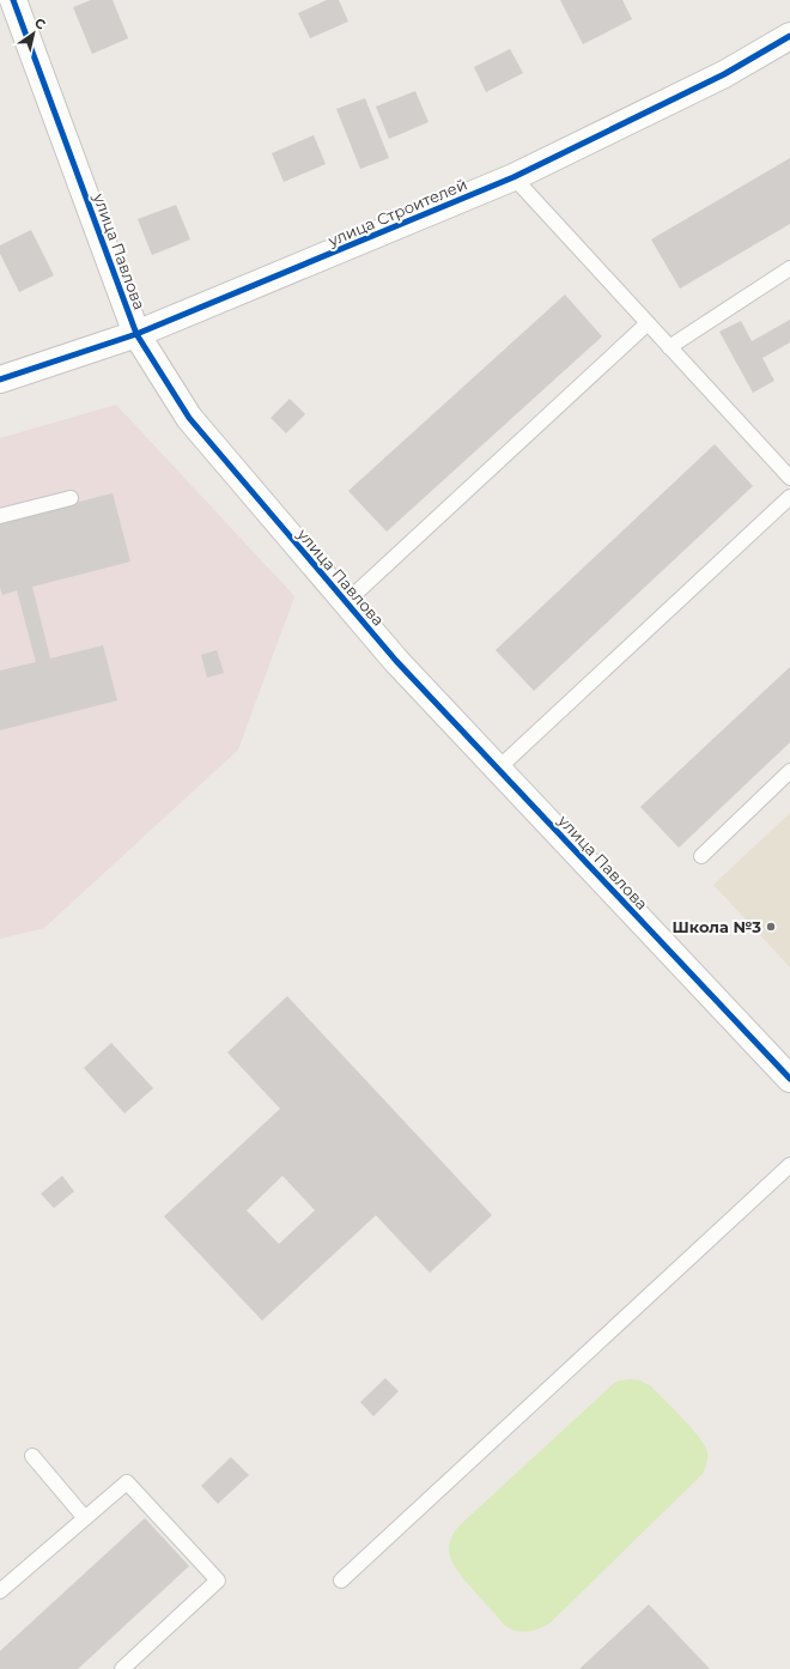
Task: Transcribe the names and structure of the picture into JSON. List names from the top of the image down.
{
  "streets": {
    "street": ["улица Строителей", "улица Павлова"]
  },
  "crossings": [
    ["улица Строителей", "улица Павлова"]
  ],
  "places": ["Школа №3"],
  "north": "top right"
}
